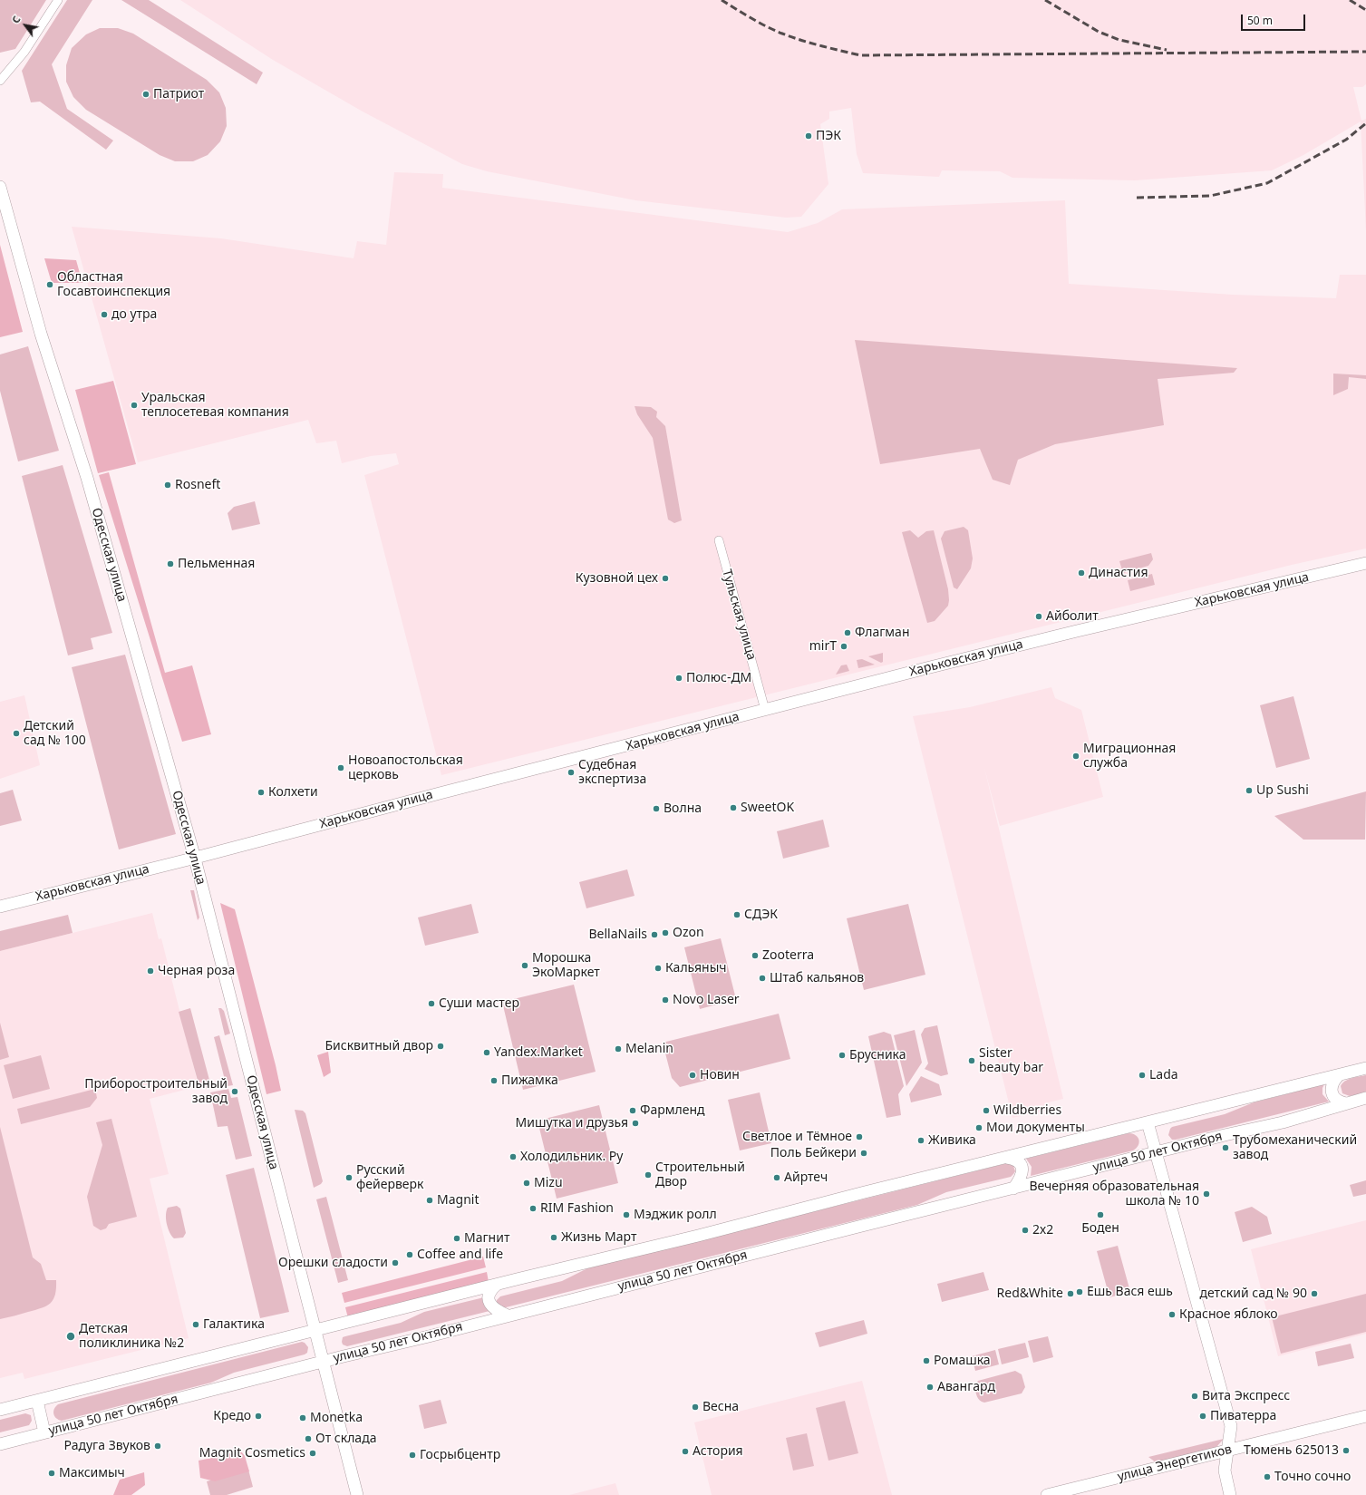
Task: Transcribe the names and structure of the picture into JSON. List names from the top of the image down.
{
  "streets": {
    "street": [
      "Одесская улица",
      "Харьковская улица",
      "Тульская улица",
      "улица 50 лет Октября",
      "улица Энергетиков"
    ]
  },
  "crossings": [
    ["Одесская улица", "Харьковская улица"],
    ["Одесская улица", "улица 50 лет Октября"],
    ["Харьковская улица", "Тульская улица"]
  ],
  "places": [
    "Патриот",
    "ПЭК",
    "Областная Госавтоинспекция",
    "до утра",
    "Уральская теплосетевая компания",
    "Rosneft",
    "Пельменная",
    "Династия",
    "Кузовной цех",
    "Айболит",
    "Флагман",
    "mirT",
    "Полюс-ДМ",
    "Детский сад № 100",
    "Миграционная служба",
    "Новоапостольская церковь",
    "Судебная экспертиза",
    "Up Sushi",
    "Колхети",
    "SweetOK",
    "Волна",
    "СДЭК",
    "Ozon",
    "BellaNails",
    "Zooterra",
    "Морошка ЭкоМаркет",
    "Кальяныч",
    "Черная роза",
    "Штаб кальянов",
    "Novo Laser",
    "Суши мастер",
    "Бисквитный двор",
    "Melanin",
    "Yandex.Market",
    "Брусника",
    "Sister beauty bar",
    "Новин",
    "Lada",
    "Пижамка",
    "Приборостроительный завод",
    "Фармленд",
    "Wildberries",
    "Мишутка и друзья",
    "Мои документы",
    "Светлое и Тёмное",
    "Живика",
    "Трубомеханический завод",
    "Поль Бейкери",
    "Холодильник. Ру",
    "Строительный Двор",
    "Русский фейерверк",
    "Айртеч",
    "Mizu",
    "Вечерняя образовательная школа № 10",
    "Magnit",
    "RIM Fashion",
    "Мэджик ролл",
    "Боден",
    "2х2",
    "Жизнь Март",
    "Магнит",
    "Coffee and life",
    "Орешки сладости",
    "Ешь Вася ешь",
    "Red&White",
    "детский сад № 90",
    "Красное яблоко",
    "Галактика",
    "Детская поликлиника №2",
    "Ромашка",
    "Авангард",
    "Вита Экспресс",
    "Весна",
    "Кредо",
    "Пиватерра",
    "Monetka",
    "От склада",
    "Радуга Звуков",
    "Тюмень 625013",
    "Астория",
    "Magnit Cosmetics",
    "Госрыбцентр",
    "Максимыч",
    "Точно сочно"
  ],
  "scale_bar": "50 m",
  "north": "top left"
}
